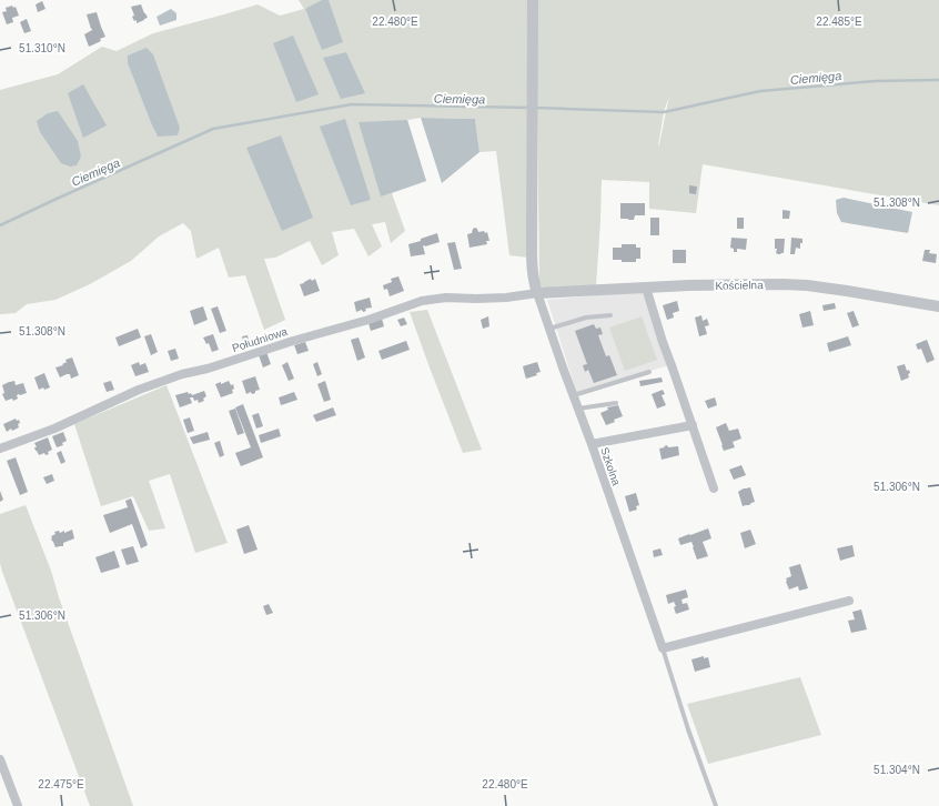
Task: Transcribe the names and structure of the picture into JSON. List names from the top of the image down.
{
  "streets": {
    "street": ["Kościelna", "Południowa", "Szkolna"]
  },
  "crossings": [
    ["Kościelna", "Południowa"],
    ["Kościelna", "Szkolna"],
    ["Południowa", "Szkolna"]
  ],
  "water": ["Ciemięga"],
  "coordinates": [
    "22.480°E",
    "22.485°E",
    "51.310°N",
    "51.308°N",
    "51.306°N",
    "51.304°N",
    "22.475°E"
  ]
}
